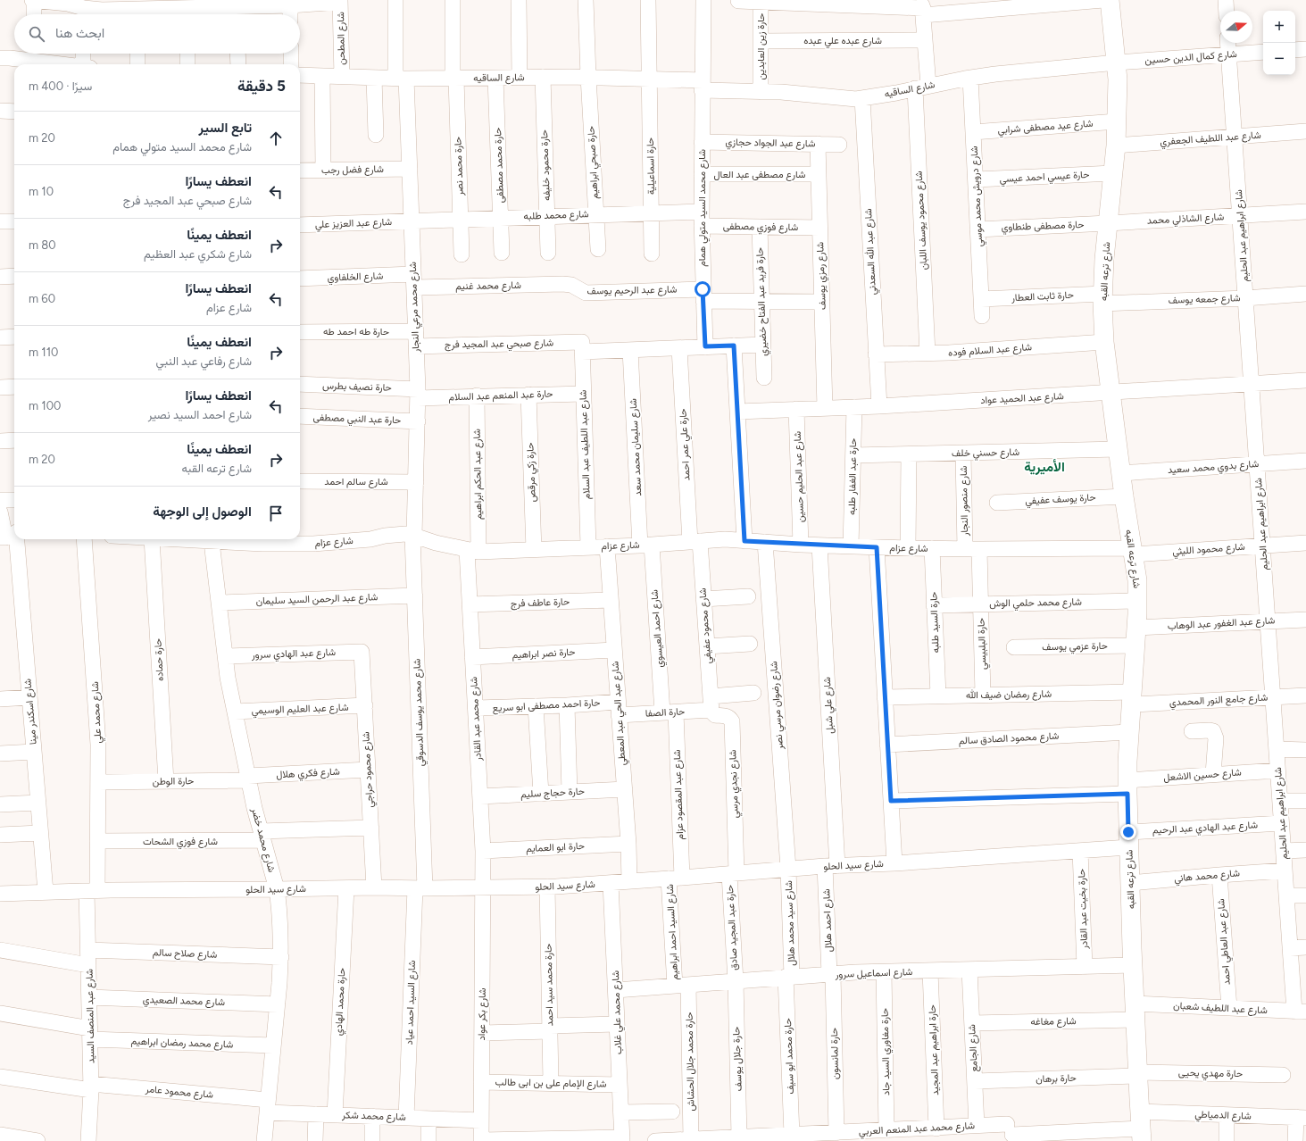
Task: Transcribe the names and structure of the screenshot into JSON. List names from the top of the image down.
{
  "streets": {
    "street": [
      "شارع المطحن",
      "شارع عبده علي عبده",
      "حارة زين العابدين",
      "شارع كمال الدين حسين",
      "شارع الساقيه",
      "شارع عيد مصطفى شرابي",
      "شارع عبد اللطيف الجعفري",
      "شارع عبد الجواد حجازي",
      "حارة صبحي ابراهيم",
      "حارة محمد مصطفى",
      "حارة محمود خليفه",
      "حارة محمد نصر",
      "حارة اسماعيلية",
      "شارع فضل رجب",
      "شارع مصطفى عبد العال",
      "حارة عيسي احمد عيسي",
      "شارع درويش محمد موسي",
      "شارع محمد السيد متولي همام",
      "شارع محمد طلبه",
      "شارع الشاذلي محمد",
      "شارع محمود يوسف اللبان",
      "شارع عبد العزيز علي",
      "حارة مصطفى طنطاوي",
      "شارع فوزي مصطفى",
      "شارع ابراهيم عبد الحليم",
      "شارع عبد الله السعدني",
      "شارع ترعه القبه",
      "شارع رمزي يوسف",
      "شارع الخلفاوي",
      "شارع محمد غنيم",
      "شارع عبد الرحيم يوسف",
      "حارة ثابت العطار",
      "شارع جمعه يوسف",
      "حارة فريد عبد الفتاح خضيري",
      "شارع محمد مرعي النجار",
      "حارة طه احمد طه",
      "شارع صبحي عبد المجيد فرج",
      "شارع عبد السلام فوده",
      "حارة نصيف بطرس",
      "حارة عبد المنعم عبد السلام",
      "شارع عبد الحميد عواد",
      "حارة عبد النبي مصطفى",
      "شارع عبد اللطيف عبد السلام",
      "حارة علي عمر احمد",
      "شارع سليمان محمد سعد",
      "شارع حسني خلف",
      "شارع بدوي محمد سعيد",
      "حارة زكي مرقص",
      "شارع عبد الحكم ابراهيم",
      "شارع عبد الحليم حسين",
      "حارة عبد الغفار طلبه",
      "شارع سالم احمد",
      "حارة يوسف عفيفي",
      "شارع منصور النجار",
      "شارع عزام",
      "شارع محمود الليثي",
      "شارع عبد الرحمن السيد سليمان",
      "حارة عاطف فرج",
      "شارع محمد حلمي الوش",
      "حارة السيد طلبه",
      "شارع عبد الغفور عبد الوهاب",
      "شارع محمود عفيفي",
      "شارع احمد العيسوي",
      "حارة البلبيسي",
      "حارة عزمي يوسف",
      "شارع عبد الهادي سرور",
      "حارة نصر ابراهيم",
      "حارة حماده",
      "شارع رمضان ضيف الله",
      "شارع جامع النور المحمدي",
      "حارة احمد مصطفى ابو سريع",
      "شارع رضوان مرسي نصر",
      "شارع علي شبل",
      "شارع عبد العليم الوسيمي",
      "شارع اسكندر مينا",
      "شارع محمد علي",
      "شارع محمد يوسف الدسوقي",
      "حارة الصفا",
      "شارع عبد الحي عبد المعطي",
      "شارع محمد عبد القادر",
      "شارع محمود الصادق سالم",
      "شارع محمود حراجي",
      "شارع فكري هلال",
      "شارع حسين الاشعل",
      "حارة الوطن",
      "شارع نجدي مرسي",
      "حارة حجاج سليم",
      "شارع عبد المقصود عزام",
      "شارع عبد الهادي عبد الرحيم",
      "شارع محمد خضر",
      "شارع فوزي الشحات",
      "حارة ابو العمايم",
      "شارع سيد الحلو",
      "شارع محمد هاني",
      "حارة بخيت عبد القادر",
      "شارع احمد هلال",
      "شارع سيد محمد هلال",
      "حارة عبد المجيد صادق",
      "شارع السيد احمد ابراهيم",
      "شارع عبد العاطي احمد",
      "شارع صلاح سالم",
      "شارع اسماعيل سرور",
      "حارة محمد سيد احمد",
      "شارع محمد الصعيدي",
      "حارة محمد الهادي",
      "شارع السيد احمد عياد",
      "شارع عبد اللطيف شعبان",
      "شارع محمد علي غلاب",
      "شارع بكر عواد",
      "شارع عبد المنصف السيد",
      "شارع مغاغه",
      "شارع محمد رمضان ابراهيم",
      "شارع الجامع",
      "حارة ابراهيم عبد المجيد",
      "حارة مغاوري السيد جاد",
      "حارة لمانسون",
      "حارة محمد ابو سيف",
      "حارة جلال يوسف",
      "حارة محمد جلال الحشاش",
      "حارة مهدي يحيى",
      "حارة برهان",
      "شارع الإمام على بن ابى طالب",
      "شارع محمود عامر",
      "شارع الدمياطي",
      "شارع محمد شكر",
      "شارع محمد عبد المنعم العربي"
    ]
  },
  "crossings": [
    ["شارع المطحن", "شارع الساقيه"],
    ["شارع عبده علي عبده", "حارة زين العابدين"],
    ["شارع عبده علي عبده", "شارع محمود يوسف اللبان"],
    ["حارة زين العابدين", "شارع الساقيه"],
    ["شارع كمال الدين حسين", "شارع الساقيه"],
    ["شارع كمال الدين حسين", "شارع ابراهيم عبد الحليم"],
    ["شارع كمال الدين حسين", "شارع ترعه القبه"],
    ["شارع الساقيه", "حارة صبحي ابراهيم"],
    ["شارع الساقيه", "حارة محمد مصطفى"],
    ["شارع الساقيه", "حارة محمود خليفه"],
    ["شارع الساقيه", "حارة محمد نصر"],
    ["شارع الساقيه", "حارة اسماعيلية"],
    ["شارع الساقيه", "شارع درويش محمد موسي"],
    ["شارع الساقيه", "شارع محمد السيد متولي همام"],
    ["شارع الساقيه", "شارع محمود يوسف اللبان"],
    ["شارع الساقيه", "شارع عبد الله السعدني"],
    ["شارع الساقيه", "شارع ترعه القبه"],
    ["شارع الساقيه", "شارع محمد مرعي النجار"],
    ["شارع عيد مصطفى شرابي", "شارع درويش محمد موسي"],
    ["شارع عيد مصطفى شرابي", "شارع ترعه القبه"],
    ["شارع عبد اللطيف الجعفري", "شارع ابراهيم عبد الحليم"],
    ["شارع عبد اللطيف الجعفري", "شارع ترعه القبه"],
    ["شارع عبد الجواد حجازي", "شارع محمد السيد متولي همام"],
    ["شارع عبد الجواد حجازي", "شارع رمزي يوسف"],
    ["حارة صبحي ابراهيم", "شارع محمد طلبه"],
    ["حارة محمد مصطفى", "شارع محمد طلبه"],
    ["حارة محمود خليفه", "شارع محمد طلبه"],
    ["حارة محمد نصر", "شارع محمد طلبه"],
    ["حارة اسماعيلية", "شارع محمد طلبه"],
    ["شارع فضل رجب", "شارع محمد مرعي النجار"],
    ["شارع مصطفى عبد العال", "شارع محمد السيد متولي همام"],
    ["شارع مصطفى عبد العال", "شارع رمزي يوسف"],
    ["حارة عيسي احمد عيسي", "شارع درويش محمد موسي"],
    ["حارة عيسي احمد عيسي", "شارع ترعه القبه"],
    ["شارع درويش محمد موسي", "حارة مصطفى طنطاوي"],
    ["شارع درويش محمد موسي", "حارة ثابت العطار"],
    ["شارع محمد السيد متولي همام", "شارع محمد طلبه"],
    ["شارع محمد السيد متولي همام", "شارع فوزي مصطفى"],
    ["شارع محمد السيد متولي همام", "شارع عبد الرحيم يوسف"],
    ["شارع محمد السيد متولي همام", "شارع صبحي عبد المجيد فرج"],
    ["شارع محمد طلبه", "شارع عبد العزيز علي"],
    ["شارع محمد طلبه", "شارع فوزي مصطفى"],
    ["شارع محمد طلبه", "شارع محمد مرعي النجار"],
    ["شارع الشاذلي محمد", "حارة مصطفى طنطاوي"],
    ["شارع الشاذلي محمد", "شارع ابراهيم عبد الحليم"],
    ["شارع الشاذلي محمد", "شارع ترعه القبه"],
    ["شارع محمود يوسف اللبان", "شارع عبد السلام فوده"],
    ["شارع عبد العزيز علي", "شارع محمد مرعي النجار"],
    ["حارة مصطفى طنطاوي", "شارع ترعه القبه"],
    ["شارع فوزي مصطفى", "شارع رمزي يوسف"],
    ["شارع فوزي مصطفى", "حارة فريد عبد الفتاح خضيري"],
    ["شارع ابراهيم عبد الحليم", "شارع جمعه يوسف"],
    ["شارع ابراهيم عبد الحليم", "شارع عبد الحميد عواد"],
    ["شارع ابراهيم عبد الحليم", "شارع بدوي محمد سعيد"],
    ["شارع ابراهيم عبد الحليم", "شارع محمود الليثي"],
    ["شارع ابراهيم عبد الحليم", "شارع عبد الغفور عبد الوهاب"],
    ["شارع ابراهيم عبد الحليم", "شارع جامع النور المحمدي"],
    ["شارع ابراهيم عبد الحليم", "شارع حسين الاشعل"],
    ["شارع ابراهيم عبد الحليم", "شارع عبد الهادي عبد الرحيم"],
    ["شارع ابراهيم عبد الحليم", "شارع محمد هاني"],
    ["شارع ابراهيم عبد الحليم", "شارع عبد اللطيف شعبان"],
    ["شارع عبد الله السعدني", "شارع عبد السلام فوده"],
    ["شارع عبد الله السعدني", "شارع عبد الحميد عواد"],
    ["شارع ترعه القبه", "حارة ثابت العطار"],
    ["شارع ترعه القبه", "شارع جمعه يوسف"],
    ["شارع ترعه القبه", "شارع عبد السلام فوده"],
    ["شارع ترعه القبه", "شارع عبد الحميد عواد"],
    ["شارع ترعه القبه", "شارع حسني خلف"],
    ["شارع ترعه القبه", "شارع بدوي محمد سعيد"],
    ["شارع ترعه القبه", "حارة يوسف عفيفي"],
    ["شارع ترعه القبه", "شارع عزام"],
    ["شارع ترعه القبه", "شارع محمود الليثي"],
    ["شارع ترعه القبه", "شارع محمد حلمي الوش"],
    ["شارع ترعه القبه", "شارع عبد الغفور عبد الوهاب"],
    ["شارع ترعه القبه", "حارة عزمي يوسف"],
    ["شارع ترعه القبه", "شارع رمضان ضيف الله"],
    ["شارع ترعه القبه", "شارع جامع النور المحمدي"],
    ["شارع ترعه القبه", "شارع محمود الصادق سالم"],
    ["شارع ترعه القبه", "شارع حسين الاشعل"],
    ["شارع ترعه القبه", "شارع عبد الهادي عبد الرحيم"],
    ["شارع ترعه القبه", "شارع سيد الحلو"],
    ["شارع ترعه القبه", "شارع محمد هاني"],
    ["شارع ترعه القبه", "شارع اسماعيل سرور"],
    ["شارع ترعه القبه", "شارع عبد اللطيف شعبان"],
    ["شارع ترعه القبه", "شارع مغاغه"],
    ["شارع ترعه القبه", "حارة مهدي يحيى"],
    ["شارع ترعه القبه", "حارة برهان"],
    ["شارع ترعه القبه", "شارع الدمياطي"],
    ["شارع رمزي يوسف", "شارع عبد الرحيم يوسف"],
    ["شارع رمزي يوسف", "شارع عبد الحميد عواد"],
    ["شارع الخلفاوي", "شارع محمد غنيم"],
    ["شارع الخلفاوي", "شارع محمد مرعي النجار"],
    ["شارع محمد غنيم", "شارع عبد الرحيم يوسف"],
    ["شارع محمد غنيم", "شارع محمد مرعي النجار"],
    ["شارع عبد الرحيم يوسف", "حارة فريد عبد الفتاح خضيري"],
    ["حارة ثابت العطار", "شارع جمعه يوسف"],
    ["حارة فريد عبد الفتاح خضيري", "شارع صبحي عبد المجيد فرج"],
    ["شارع محمد مرعي النجار", "حارة طه احمد طه"],
    ["شارع محمد مرعي النجار", "شارع صبحي عبد المجيد فرج"],
    ["شارع محمد مرعي النجار", "حارة نصيف بطرس"],
    ["شارع محمد مرعي النجار", "حارة عبد المنعم عبد السلام"],
    ["شارع محمد مرعي النجار", "حارة عبد النبي مصطفى"],
    ["شارع محمد مرعي النجار", "شارع سالم احمد"],
    ["شارع محمد مرعي النجار", "شارع عزام"],
    ["شارع محمد مرعي النجار", "شارع محمد يوسف الدسوقي"],
    ["شارع صبحي عبد المجيد فرج", "شارع عبد اللطيف عبد السلام"],
    ["شارع صبحي عبد المجيد فرج", "حارة علي عمر احمد"],
    ["شارع صبحي عبد المجيد فرج", "شارع سليمان محمد سعد"],
    ["حارة نصيف بطرس", "حارة عبد المنعم عبد السلام"],
    ["حارة عبد المنعم عبد السلام", "شارع عبد اللطيف عبد السلام"],
    ["حارة عبد المنعم عبد السلام", "حارة زكي مرقص"],
    ["حارة عبد المنعم عبد السلام", "شارع عبد الحكم ابراهيم"],
    ["شارع عبد الحميد عواد", "شارع عبد الحليم حسين"],
    ["شارع عبد الحميد عواد", "حارة عبد الغفار طلبه"],
    ["شارع عبد اللطيف عبد السلام", "شارع عزام"],
    ["حارة علي عمر احمد", "شارع عزام"],
    ["حارة علي عمر احمد", "شارع محمود عفيفي"],
    ["شارع سليمان محمد سعد", "شارع عزام"],
    ["شارع سليمان محمد سعد", "شارع احمد العيسوي"],
    ["شارع حسني خلف", "حارة عبد الغفار طلبه"],
    ["شارع حسني خلف", "شارع منصور النجار"],
    ["حارة زكي مرقص", "شارع عزام"],
    ["شارع عبد الحكم ابراهيم", "شارع عزام"],
    ["شارع عبد الحكم ابراهيم", "شارع محمد عبد القادر"],
    ["شارع عبد الحليم حسين", "شارع عزام"],
    ["حارة عبد الغفار طلبه", "شارع عزام"],
    ["شارع منصور النجار", "شارع عزام"],
    ["شارع منصور النجار", "حارة البلبيسي"],
    ["شارع عزام", "شارع محمود الليثي"],
    ["شارع عزام", "حارة السيد طلبه"],
    ["شارع عزام", "شارع محمود عفيفي"],
    ["شارع عزام", "شارع احمد العيسوي"],
    ["شارع عزام", "حارة البلبيسي"],
    ["شارع عزام", "شارع رضوان مرسي نصر"],
    ["شارع عزام", "شارع علي شبل"],
    ["شارع عزام", "شارع محمد يوسف الدسوقي"],
    ["شارع عزام", "شارع عبد الحي عبد المعطي"],
    ["شارع عزام", "شارع محمد عبد القادر"],
    ["شارع عزام", "شارع محمد خضر"],
    ["شارع عبد الرحمن السيد سليمان", "شارع محمد يوسف الدسوقي"],
    ["شارع عبد الرحمن السيد سليمان", "شارع محمد خضر"],
    ["حارة عاطف فرج", "شارع عبد الحي عبد المعطي"],
    ["حارة عاطف فرج", "شارع محمد عبد القادر"],
    ["شارع محمد حلمي الوش", "حارة السيد طلبه"],
    ["شارع محمد حلمي الوش", "حارة البلبيسي"],
    ["حارة السيد طلبه", "شارع رمضان ضيف الله"],
    ["شارع عبد الغفور عبد الوهاب", "حارة عزمي يوسف"],
    ["شارع محمود عفيفي", "حارة الصفا"],
    ["شارع محمود عفيفي", "شارع نجدي مرسي"],
    ["شارع احمد العيسوي", "حارة الصفا"],
    ["شارع احمد العيسوي", "شارع عبد المقصود عزام"],
    ["حارة البلبيسي", "شارع رمضان ضيف الله"],
    ["شارع عبد الهادي سرور", "شارع محمود حراجي"],
    ["شارع عبد الهادي سرور", "شارع محمد خضر"],
    ["حارة نصر ابراهيم", "شارع عبد الحي عبد المعطي"],
    ["حارة نصر ابراهيم", "شارع محمد عبد القادر"],
    ["حارة حماده", "حارة الوطن"],
    ["شارع رمضان ضيف الله", "شارع جامع النور المحمدي"],
    ["حارة احمد مصطفى ابو سريع", "حارة الصفا"],
    ["حارة احمد مصطفى ابو سريع", "شارع عبد الحي عبد المعطي"],
    ["حارة احمد مصطفى ابو سريع", "شارع محمد عبد القادر"],
    ["شارع رضوان مرسي نصر", "شارع سيد الحلو"],
    ["شارع رضوان مرسي نصر", "شارع سيد محمد هلال"],
    ["شارع علي شبل", "شارع سيد الحلو"],
    ["شارع علي شبل", "شارع احمد هلال"],
    ["شارع عبد العليم الوسيمي", "شارع محمود حراجي"],
    ["شارع عبد العليم الوسيمي", "شارع محمد خضر"],
    ["شارع اسكندر مينا", "شارع سيد الحلو"],
    ["شارع محمد علي", "حارة الوطن"],
    ["شارع محمد علي", "شارع فوزي الشحات"],
    ["شارع محمد علي", "شارع سيد الحلو"],
    ["شارع محمد علي", "شارع عبد المنصف السيد"],
    ["شارع محمد يوسف الدسوقي", "شارع سيد الحلو"],
    ["شارع محمد يوسف الدسوقي", "شارع السيد احمد عياد"],
    ["حارة الصفا", "شارع عبد الحي عبد المعطي"],
    ["حارة الصفا", "شارع نجدي مرسي"],
    ["حارة الصفا", "شارع عبد المقصود عزام"],
    ["شارع عبد الحي عبد المعطي", "حارة حجاج سليم"],
    ["شارع عبد الحي عبد المعطي", "حارة ابو العمايم"],
    ["شارع عبد الحي عبد المعطي", "شارع سيد الحلو"],
    ["شارع محمد عبد القادر", "حارة حجاج سليم"],
    ["شارع محمد عبد القادر", "حارة ابو العمايم"],
    ["شارع محمد عبد القادر", "شارع سيد الحلو"],
    ["شارع محمد عبد القادر", "شارع بكر عواد"],
    ["شارع محمود حراجي", "شارع فكري هلال"],
    ["شارع محمود حراجي", "شارع فوزي الشحات"],
    ["شارع محمود حراجي", "شارع سيد الحلو"],
    ["شارع فكري هلال", "حارة الوطن"],
    ["شارع فكري هلال", "شارع محمد خضر"],
    ["حارة الوطن", "شارع محمد خضر"],
    ["شارع نجدي مرسي", "شارع سيد الحلو"],
    ["شارع نجدي مرسي", "حارة عبد المجيد صادق"],
    ["شارع عبد المقصود عزام", "شارع سيد الحلو"],
    ["شارع عبد المقصود عزام", "شارع السيد احمد ابراهيم"],
    ["شارع عبد الهادي عبد الرحيم", "شارع سيد الحلو"],
    ["شارع محمد خضر", "شارع فوزي الشحات"],
    ["شارع محمد خضر", "شارع سيد الحلو"],
    ["شارع محمد خضر", "شارع صلاح سالم"],
    ["شارع محمد خضر", "شارع محمد الصعيدي"],
    ["شارع محمد خضر", "شارع محمد رمضان ابراهيم"],
    ["شارع محمد خضر", "شارع محمود عامر"],
    ["شارع محمد خضر", "شارع محمد شكر"],
    ["شارع سيد الحلو", "حارة بخيت عبد القادر"],
    ["شارع سيد الحلو", "شارع احمد هلال"],
    ["شارع سيد الحلو", "شارع سيد محمد هلال"],
    ["شارع سيد الحلو", "حارة عبد المجيد صادق"],
    ["شارع سيد الحلو", "شارع السيد احمد ابراهيم"],
    ["شارع سيد الحلو", "حارة محمد سيد احمد"],
    ["شارع سيد الحلو", "حارة محمد الهادي"],
    ["شارع سيد الحلو", "شارع السيد احمد عياد"],
    ["شارع سيد الحلو", "شارع محمد علي غلاب"],
    ["شارع سيد الحلو", "شارع بكر عواد"],
    ["شارع سيد الحلو", "شارع عبد المنصف السيد"],
    ["شارع محمد هاني", "شارع عبد العاطي احمد"],
    ["حارة بخيت عبد القادر", "شارع اسماعيل سرور"],
    ["شارع احمد هلال", "شارع اسماعيل سرور"],
    ["شارع احمد هلال", "حارة لمانسون"],
    ["شارع سيد محمد هلال", "شارع اسماعيل سرور"],
    ["شارع سيد محمد هلال", "حارة محمد ابو سيف"],
    ["حارة عبد المجيد صادق", "شارع اسماعيل سرور"],
    ["حارة عبد المجيد صادق", "حارة جلال يوسف"],
    ["شارع السيد احمد ابراهيم", "شارع اسماعيل سرور"],
    ["شارع السيد احمد ابراهيم", "حارة محمد جلال الحشاش"],
    ["شارع عبد العاطي احمد", "شارع عبد اللطيف شعبان"],
    ["شارع صلاح سالم", "شارع عبد المنصف السيد"],
    ["شارع اسماعيل سرور", "شارع محمد علي غلاب"],
    ["شارع اسماعيل سرور", "شارع الجامع"],
    ["شارع اسماعيل سرور", "حارة ابراهيم عبد المجيد"],
    ["شارع اسماعيل سرور", "حارة مغاوري السيد جاد"],
    ["شارع اسماعيل سرور", "حارة لمانسون"],
    ["شارع اسماعيل سرور", "حارة محمد ابو سيف"],
    ["شارع اسماعيل سرور", "حارة جلال يوسف"],
    ["شارع اسماعيل سرور", "حارة محمد جلال الحشاش"],
    ["حارة محمد سيد احمد", "شارع الإمام على بن ابى طالب"],
    ["شارع محمد الصعيدي", "شارع عبد المنصف السيد"],
    ["حارة محمد الهادي", "شارع محمد شكر"],
    ["شارع السيد احمد عياد", "شارع محمد شكر"],
    ["شارع عبد اللطيف شعبان", "شارع مغاغه"],
    ["شارع محمد علي غلاب", "شارع الإمام على بن ابى طالب"],
    ["شارع بكر عواد", "شارع الإمام على بن ابى طالب"],
    ["شارع بكر عواد", "شارع محمد شكر"],
    ["شارع عبد المنصف السيد", "شارع محمد رمضان ابراهيم"],
    ["شارع عبد المنصف السيد", "شارع محمود عامر"],
    ["شارع مغاغه", "شارع الجامع"],
    ["شارع الجامع", "حارة برهان"],
    ["شارع الجامع", "شارع محمد عبد المنعم العربي"],
    ["حارة ابراهيم عبد المجيد", "شارع محمد عبد المنعم العربي"],
    ["حارة مغاوري السيد جاد", "شارع محمد عبد المنعم العربي"],
    ["حارة لمانسون", "شارع محمد عبد المنعم العربي"],
    ["حارة محمد ابو سيف", "شارع محمد عبد المنعم العربي"],
    ["حارة جلال يوسف", "شارع محمد عبد المنعم العربي"],
    ["حارة محمد جلال الحشاش", "شارع محمد عبد المنعم العربي"],
    ["حارة مهدي يحيى", "حارة برهان"],
    ["شارع محمود عامر", "شارع محمد شكر"],
    ["شارع الدمياطي", "شارع محمد عبد المنعم العربي"]
  ],
  "districts": ["الأميرية"],
  "north": "right",
  "page": {
    "map_buttons": ["+", "−"],
    "search": "ابحث هنا",
    "heading": ["5 دقيقة", "سيرًا · 400 m"],
    "list": [
      ["تابع السير", "شارع محمد السيد متولي همام", "20 m"],
      ["انعطف يسارًا", "شارع صبحي عبد المجيد فرج", "10 m"],
      ["انعطف يمينًا", "شارع شكري عبد العظيم", "80 m"],
      ["انعطف يسارًا", "شارع عزام", "60 m"],
      ["انعطف يمينًا", "شارع رفاعي عبد النبي", "110 m"],
      ["انعطف يسارًا", "شارع احمد السيد نصير", "100 m"],
      ["انعطف يمينًا", "شارع ترعه القبه", "20 m"],
      "الوصول إلى الوجهة"
    ]
  }
}
